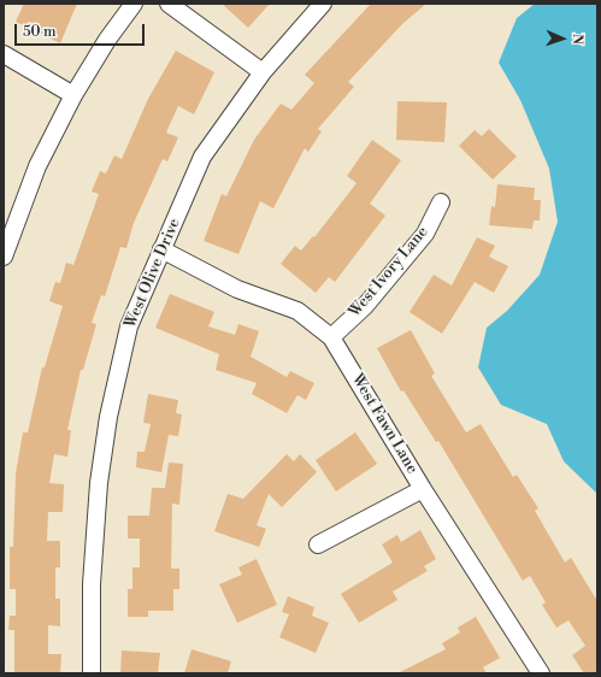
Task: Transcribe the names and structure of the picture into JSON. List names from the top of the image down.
{
  "streets": {
    "street": ["West Ivory Lane", "West Olive Drive", "West Fawn Lane"]
  },
  "crossings": [
    ["West Ivory Lane", "West Fawn Lane"],
    ["West Olive Drive", "West Fawn Lane"]
  ],
  "scale_bar": "50 m",
  "north": "right"
}
